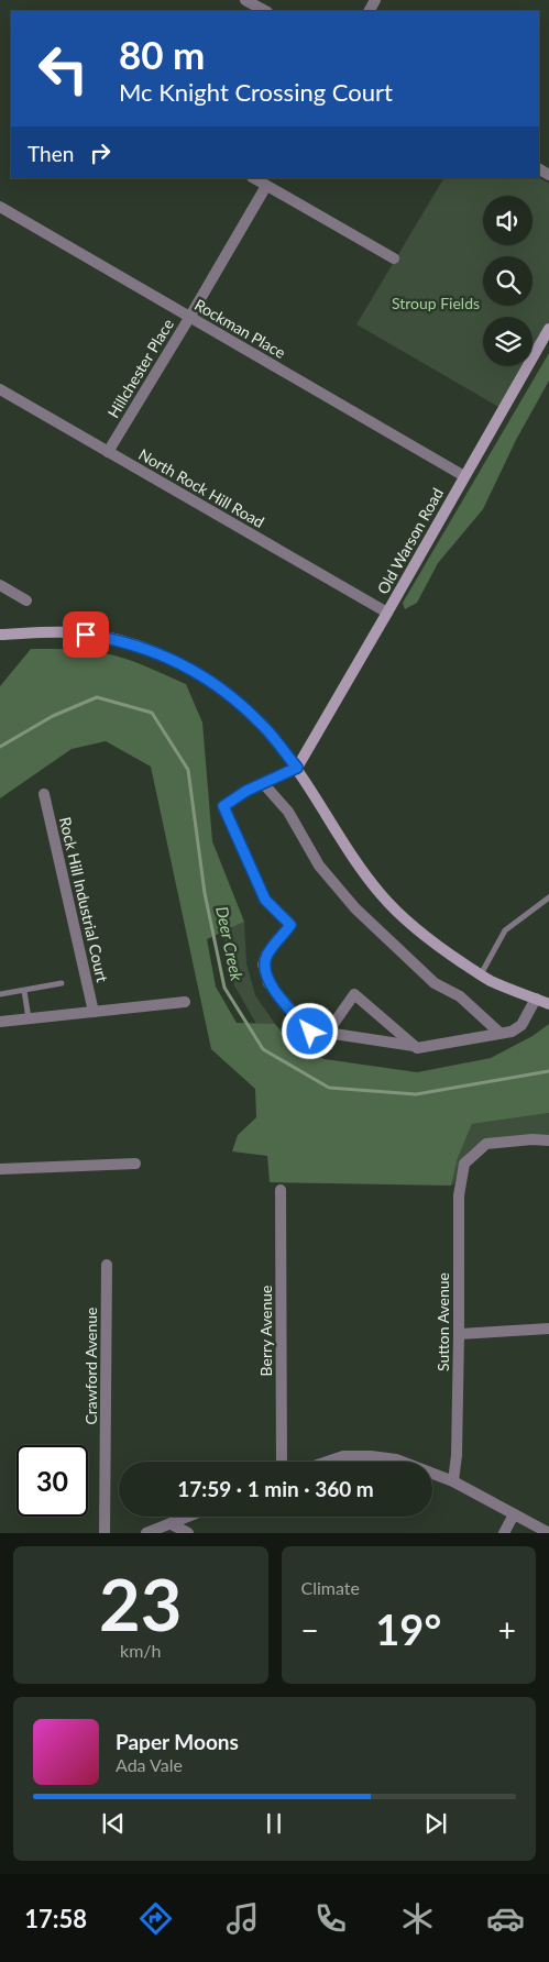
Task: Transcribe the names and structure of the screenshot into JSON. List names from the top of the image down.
{
  "streets": {
    "main road": ["Old Warson Road"],
    "street": [
      "Rockman Place",
      "Hillchester Place",
      "North Rock Hill Road",
      "Rock Hill Industrial Court",
      "Sutton Avenue",
      "Berry Avenue",
      "Crawford Avenue"
    ]
  },
  "crossings": [
    ["Rockman Place", "Hillchester Place"],
    ["Rockman Place", "Old Warson Road"],
    ["Hillchester Place", "North Rock Hill Road"],
    ["North Rock Hill Road", "Old Warson Road"]
  ],
  "water": ["Deer Creek"],
  "parks": ["Stroup Fields"],
  "page": {
    "turn": ["80 m", "Mc Knight Crossing Court"],
    "then": "Then",
    "limit": "30",
    "trip": "17:59 · 1 min · 360 m",
    "tile": [
      ["23", "km/h"],
      "Climate"
    ],
    "heat": ["−", "19°", "+"],
    "song": ["Paper Moons", "Ada Vale"],
    "tabs": "17:58"
  }
}
